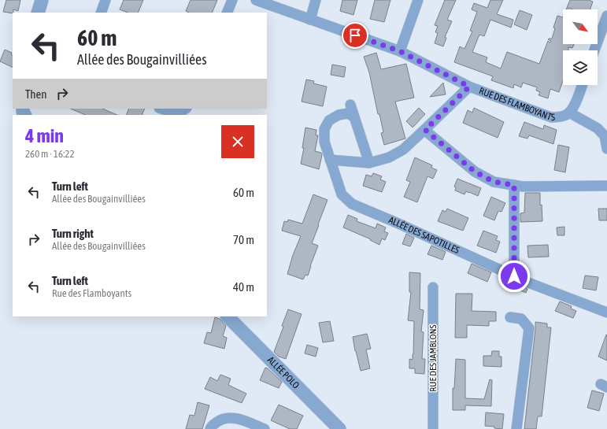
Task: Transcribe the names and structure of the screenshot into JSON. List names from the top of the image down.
{
  "streets": {
    "street": [
      "RUE DES FLAMBOYANTS",
      "ALLÉE DES SAPOTILLES",
      "RUE DES JAMBLONS",
      "ALLÉE POLO"
    ]
  },
  "north": "bottom right",
  "page": {
    "turn": ["60 m", "Allée des Bougainvilliées"],
    "then": "Then",
    "heading": ["4 min", "260 m · 16:22"],
    "list": [
      {
        "name": "Turn left",
        "note": "Allée des Bougainvilliées",
        "value": "60 m"
      },
      {
        "name": "Turn right",
        "note": "Allée des Bougainvilliées",
        "value": "70 m"
      },
      {
        "name": "Turn left",
        "note": "Rue des Flamboyants",
        "value": "40 m"
      }
    ]
  }
}
